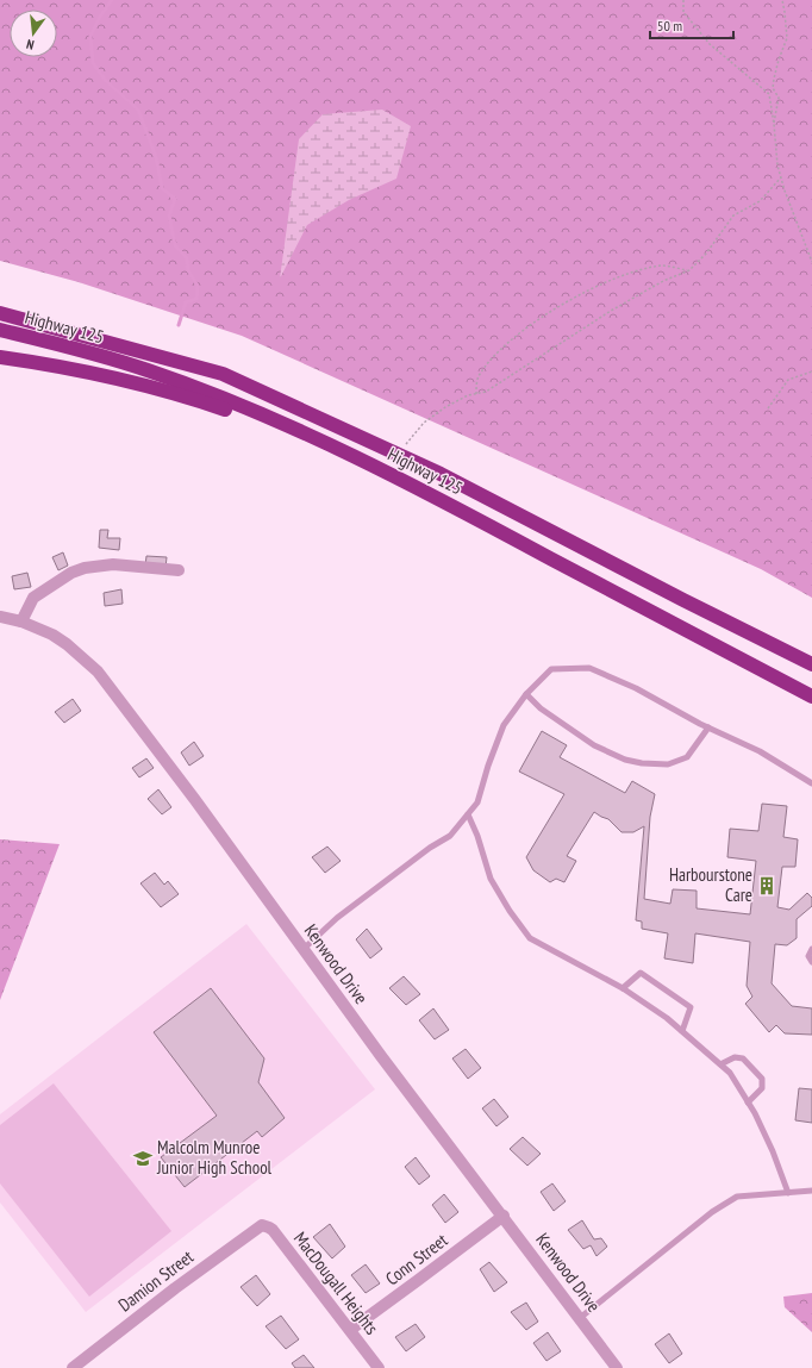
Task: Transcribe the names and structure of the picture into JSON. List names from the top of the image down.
{
  "streets": {
    "highway": ["Highway 125"],
    "street": [
      "Kenwood Drive",
      "Conn Street",
      "Damion Street",
      "MacDougall Heights"
    ]
  },
  "crossings": [
    ["Kenwood Drive", "Conn Street"],
    ["Conn Street", "MacDougall Heights"],
    ["Damion Street", "MacDougall Heights"]
  ],
  "places": {
    "building": ["Harbourstone Care"],
    "school or university": ["Malcolm Munroe Junior High School"]
  },
  "scale_bar": "50 m",
  "north": "bottom"
}
